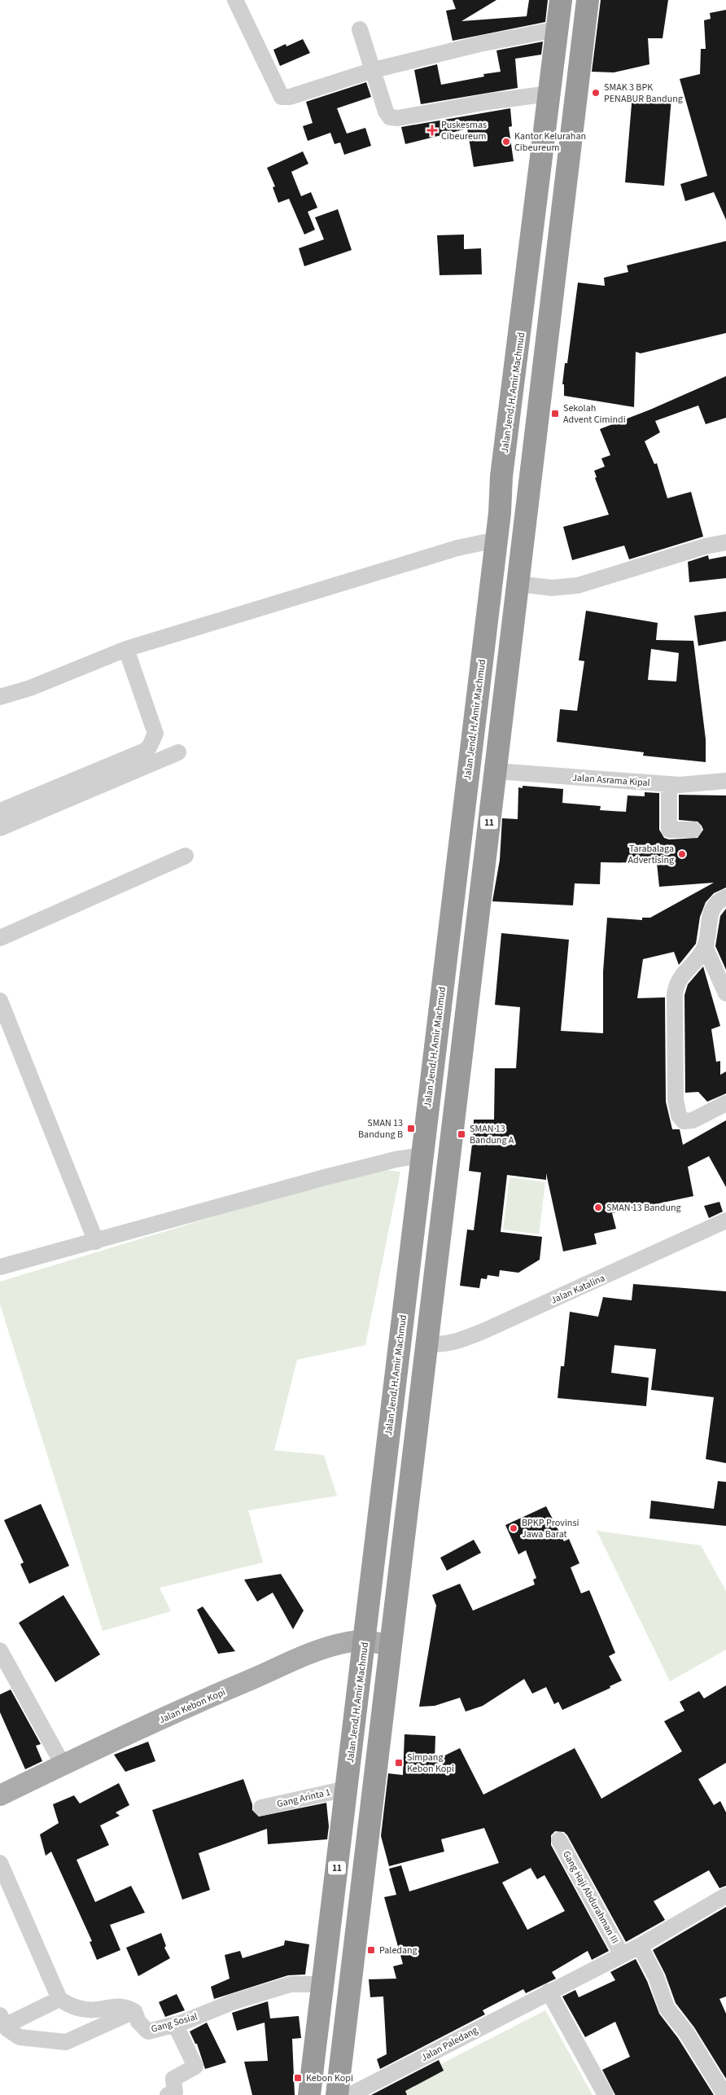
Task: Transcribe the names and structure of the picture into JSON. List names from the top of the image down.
{
  "streets": {
    "highway": ["Jalan Jend. H. Amir Machmud", "11"],
    "main road": ["Jalan Kebon Kopi"],
    "street": [
      "Jalan Asrama Kipal",
      "Jalan Katalina",
      "Gang Arinta 1",
      "Gang Haji Abdurahman III",
      "Gang Sosial",
      "Jalan Paledang"
    ]
  },
  "crossings": [
    ["Jalan Jend. H. Amir Machmud", "Jalan Kebon Kopi"],
    ["Jalan Jend. H. Amir Machmud", "Gang Arinta 1"],
    ["Jalan Jend. H. Amir Machmud", "Gang Sosial"],
    ["Jalan Asrama Kipal", "11"],
    ["11", "Jalan Katalina"],
    ["11", "Jalan Kebon Kopi"],
    ["Gang Haji Abdurahman III", "Jalan Paledang"]
  ],
  "places": {
    "other": [
      "SMAK 3 BPK PENABUR Bandung",
      "Kantor Kelurahan Cibeureum",
      "Tarabalaga Advertising",
      "SMAN 13 Bandung",
      "BPKP Provinsi Jawa Barat"
    ],
    "health": ["Puskesmas Cibeureum"],
    "transit": [
      "Sekolah Advent Cimindi",
      "SMAN 13 Bandung B",
      "SMAN 13 Bandung A",
      "Simpang Kebon Kopi",
      "Paledang",
      "Kebon Kopi"
    ]
  }
}
